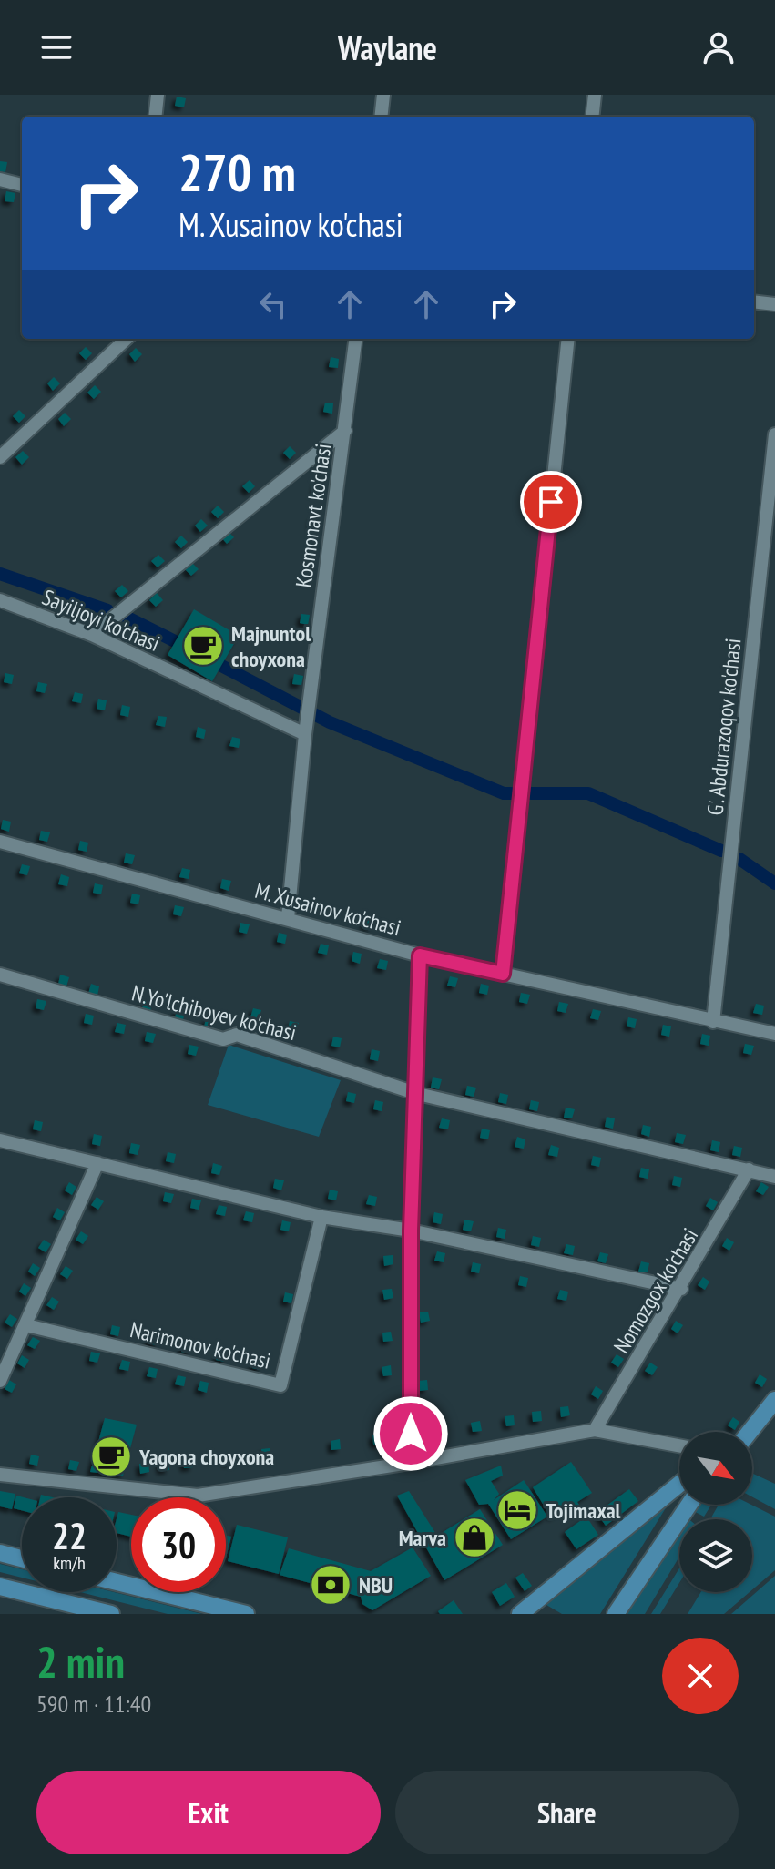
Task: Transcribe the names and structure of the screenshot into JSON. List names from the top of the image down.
{
  "streets": {
    "street": [
      "Kosmonavt ko'chasi",
      "Sayiljoyi ko'chasi",
      "G'. Abdurazoqov ko'chasi",
      "M. Xusainov ko'chasi",
      "N.Yo'lchiboyev ko'chasi",
      "Nomozgox ko'chasi",
      "Narimonov ko'chasi"
    ]
  },
  "crossings": [
    ["Kosmonavt ko'chasi", "Sayiljoyi ko'chasi"],
    ["Kosmonavt ko'chasi", "M. Xusainov ko'chasi"],
    ["G'. Abdurazoqov ko'chasi", "M. Xusainov ko'chasi"]
  ],
  "places": {
    "cafe": ["Majnuntol choyxona", "Yagona choyxona"],
    "hotel": ["Tojimaxal"],
    "shop": ["Marva"],
    "bank": ["NBU"]
  },
  "north": "bottom right",
  "page": {
    "header": "Waylane",
    "turn": ["270 m", "M. Xusainov ko'chasi"],
    "speed": "22 km/h",
    "limit": "30",
    "heading": ["2 min", "590 m · 11:40"],
    "buttons": ["Exit", "Share"]
  }
}
